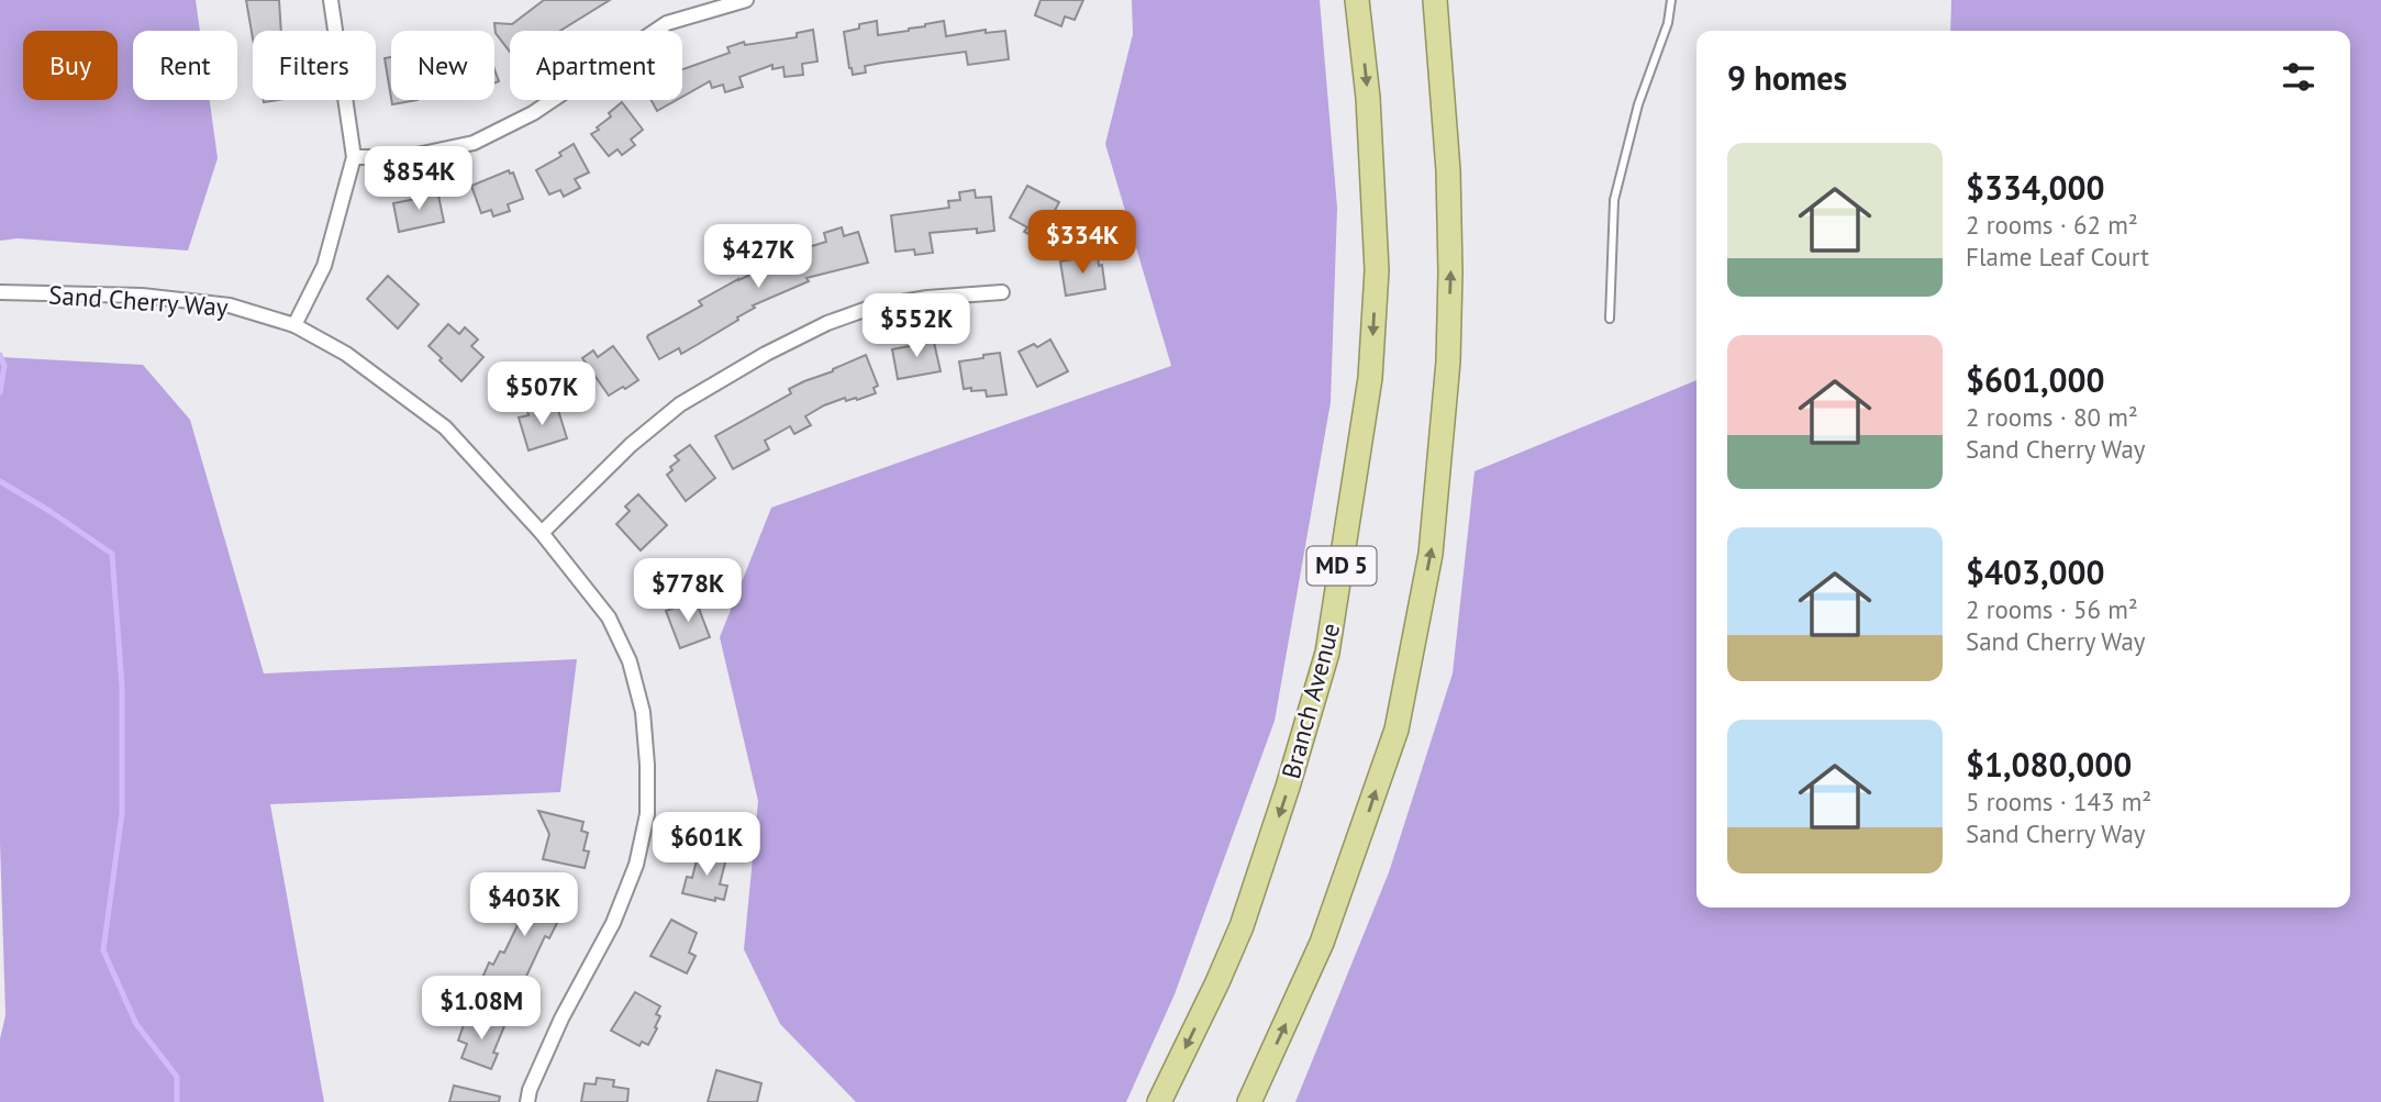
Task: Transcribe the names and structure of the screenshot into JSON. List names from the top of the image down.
{
  "streets": {
    "highway": ["MD 5", "Branch Avenue"],
    "street": ["Sand Cherry Way"]
  },
  "page": {
    "chip": [
      "Buy",
      "Rent",
      "Filters",
      "New",
      "Apartment"
    ],
    "heading": "9 homes",
    "list": [
      {
        "name": "$334,000",
        "note": "2 rooms · 62 m² · Flame Leaf Court"
      },
      {
        "name": "$601,000",
        "note": "2 rooms · 80 m² · Sand Cherry Way"
      },
      {
        "name": "$403,000",
        "note": "2 rooms · 56 m² · Sand Cherry Way"
      },
      {
        "name": "$1,080,000",
        "note": "5 rooms · 143 m² · Sand Cherry Way"
      }
    ],
    "price": [
      "$854K",
      "$334K",
      "$427K",
      "$552K",
      "$507K",
      "$778K",
      "$601K",
      "$403K",
      "$1.08M"
    ]
  }
}
